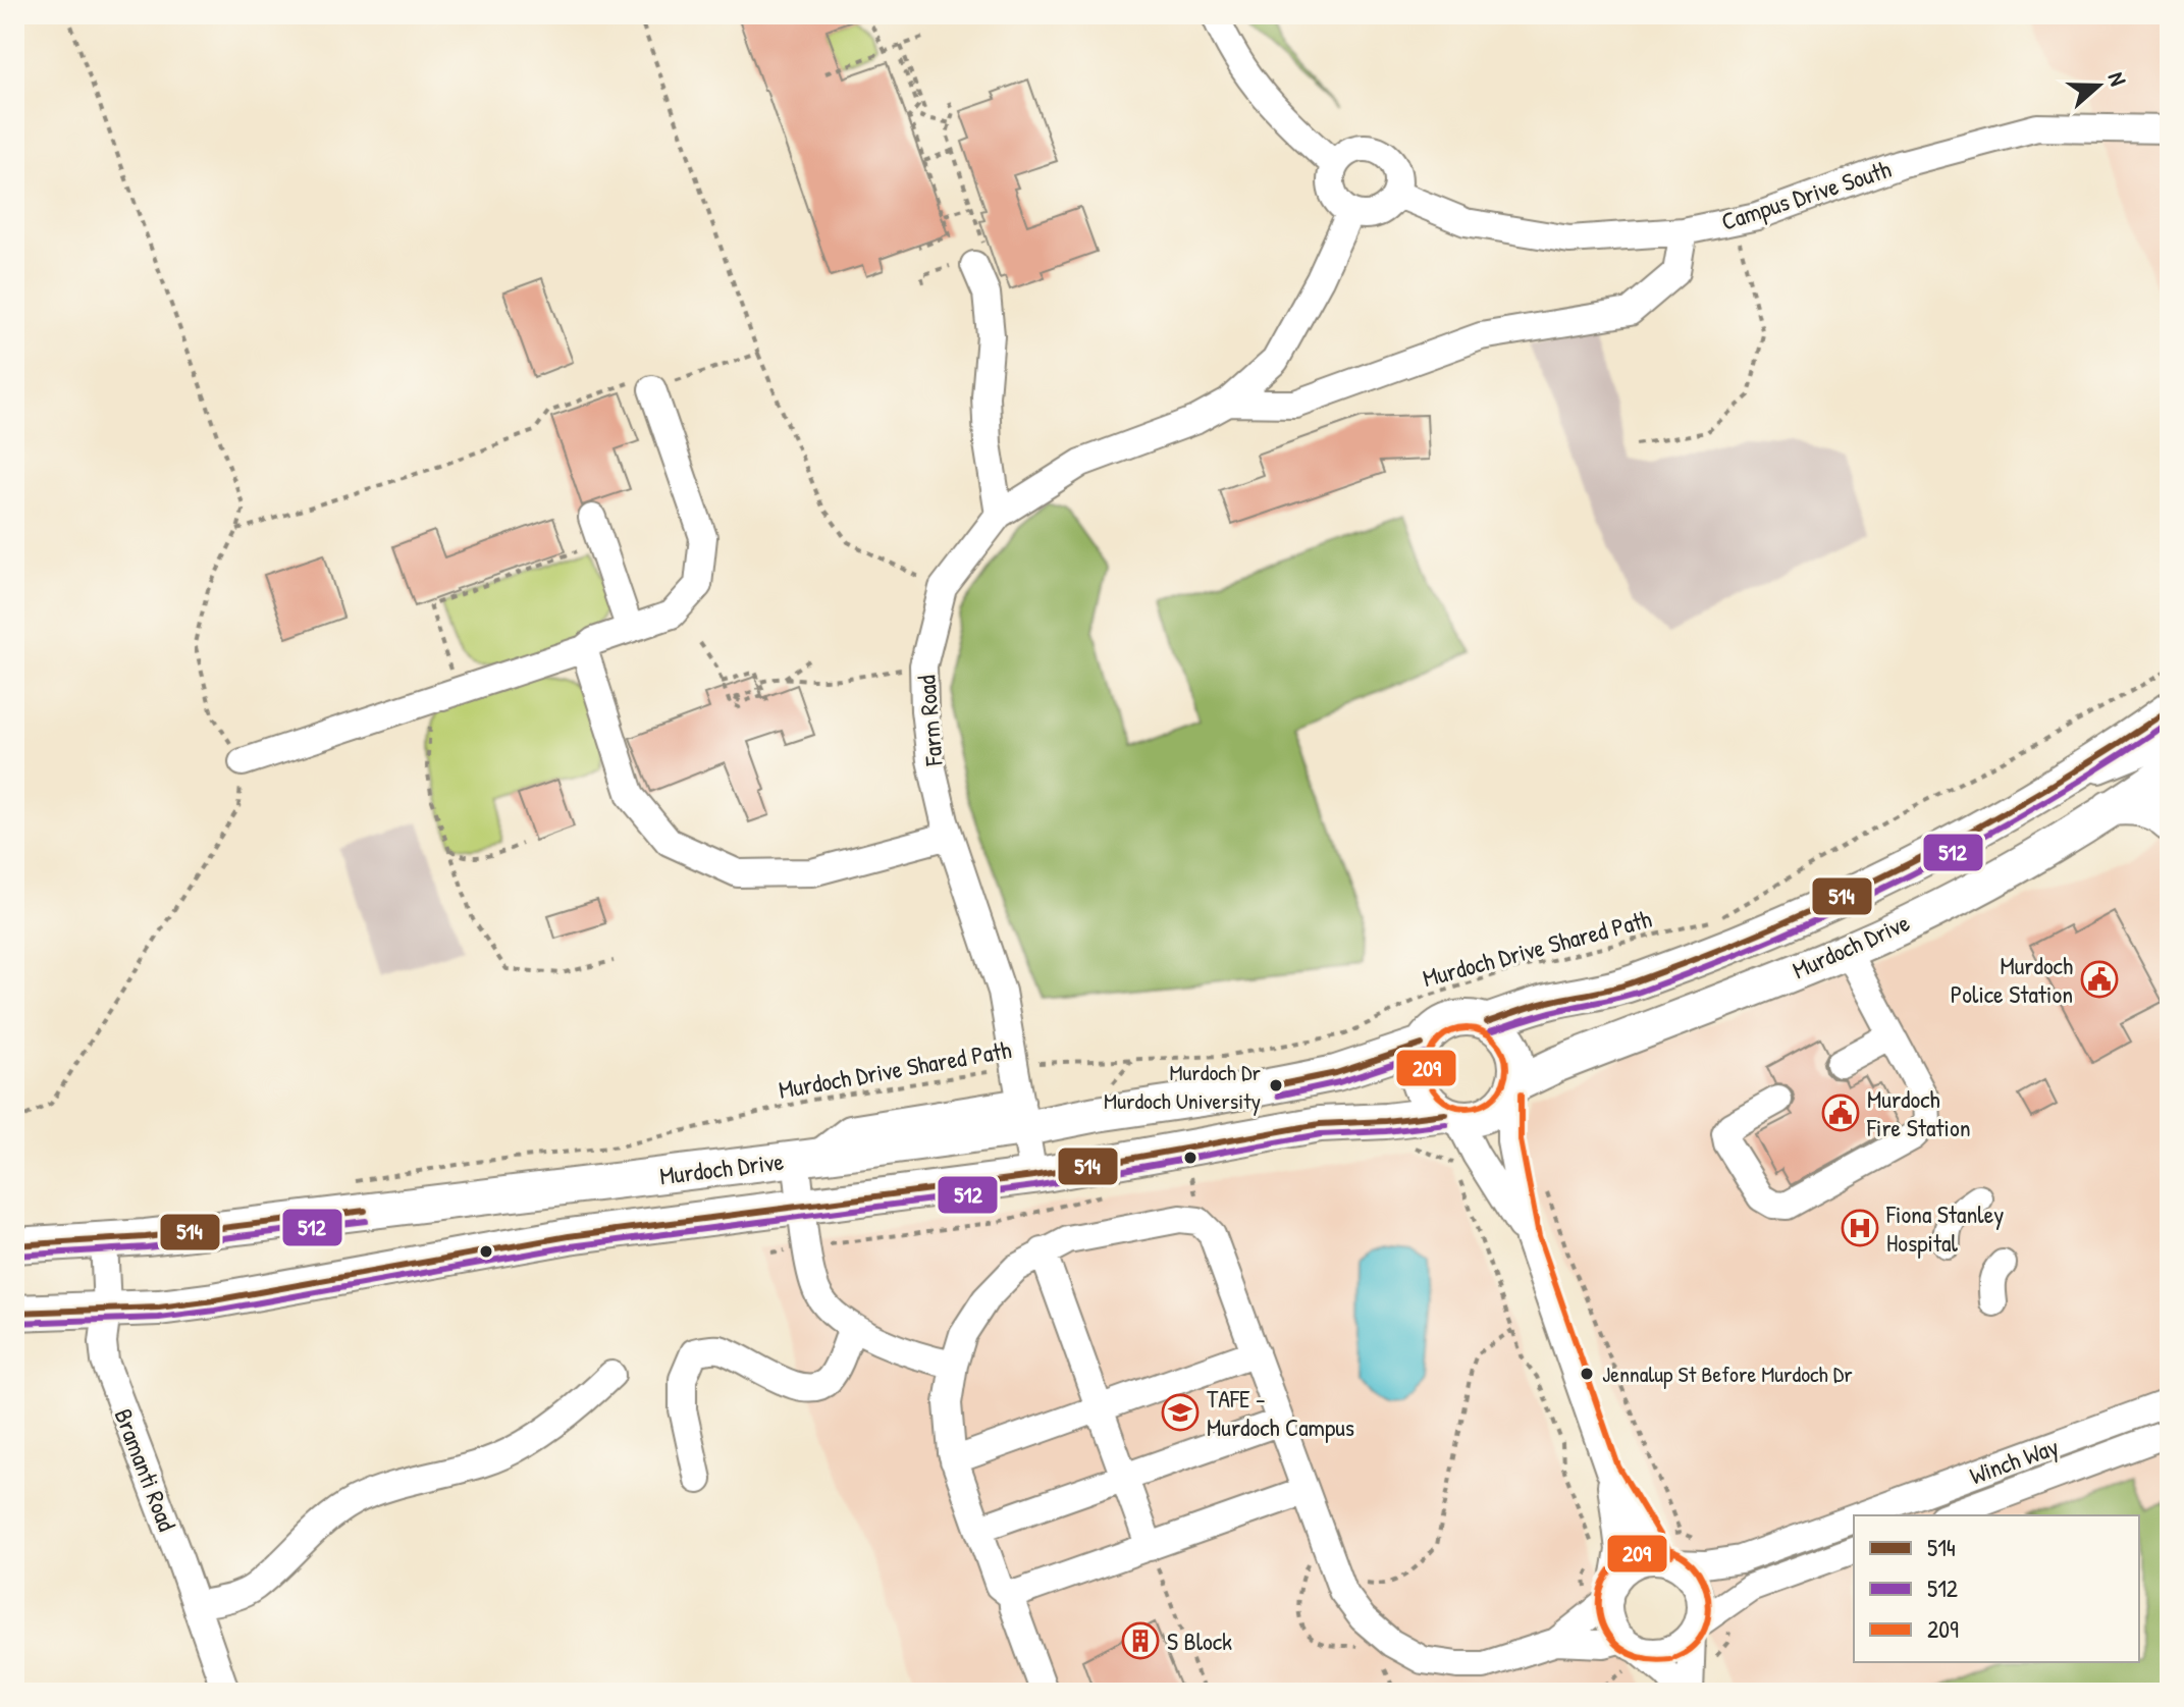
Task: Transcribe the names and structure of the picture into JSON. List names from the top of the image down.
{
  "streets": {
    "main road": ["Murdoch Drive"],
    "street": [
      "Campus Drive South",
      "Farm Road",
      "Winch Way",
      "Bramanti Road"
    ],
    "path": ["Murdoch Drive Shared Path"]
  },
  "crossings": [
    ["Campus Drive South", "Farm Road"],
    ["Farm Road", "Murdoch Drive"],
    ["Farm Road", "Murdoch Drive Shared Path"],
    ["Murdoch Drive", "Bramanti Road"]
  ],
  "places": {
    "public building": ["Murdoch Police Station", "Murdoch Fire Station"],
    "other": ["Murdoch Dr Murdoch University", "Jennalup St Before Murdoch Dr"],
    "hospital": ["Fiona Stanley Hospital"],
    "school or university": ["TAFE - Murdoch Campus"],
    "building": ["S Block"]
  },
  "lines": ["transit line 514", "transit line 512", "transit line 209"],
  "legend": ["514", "512", "209"],
  "north": "right"
}
